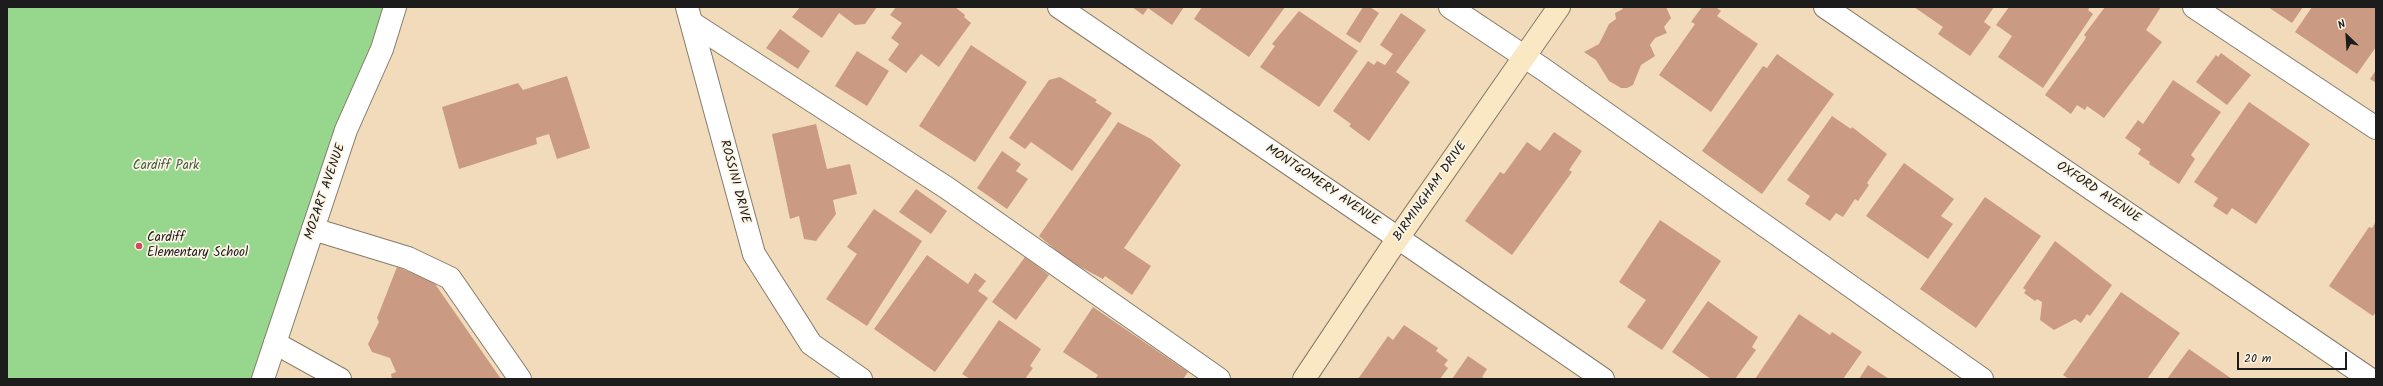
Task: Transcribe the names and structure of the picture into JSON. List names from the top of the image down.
{
  "streets": {
    "main road": ["BIRMINGHAM DRIVE"],
    "street": [
      "ROSSINI DRIVE",
      "MONTGOMERY AVENUE",
      "MOZART AVENUE",
      "OXFORD AVENUE"
    ]
  },
  "crossings": [
    ["MONTGOMERY AVENUE", "BIRMINGHAM DRIVE"]
  ],
  "parks": ["Cardiff Park"],
  "places": ["Cardiff Elementary School"],
  "scale_bar": "20 m",
  "north": "top left"
}
